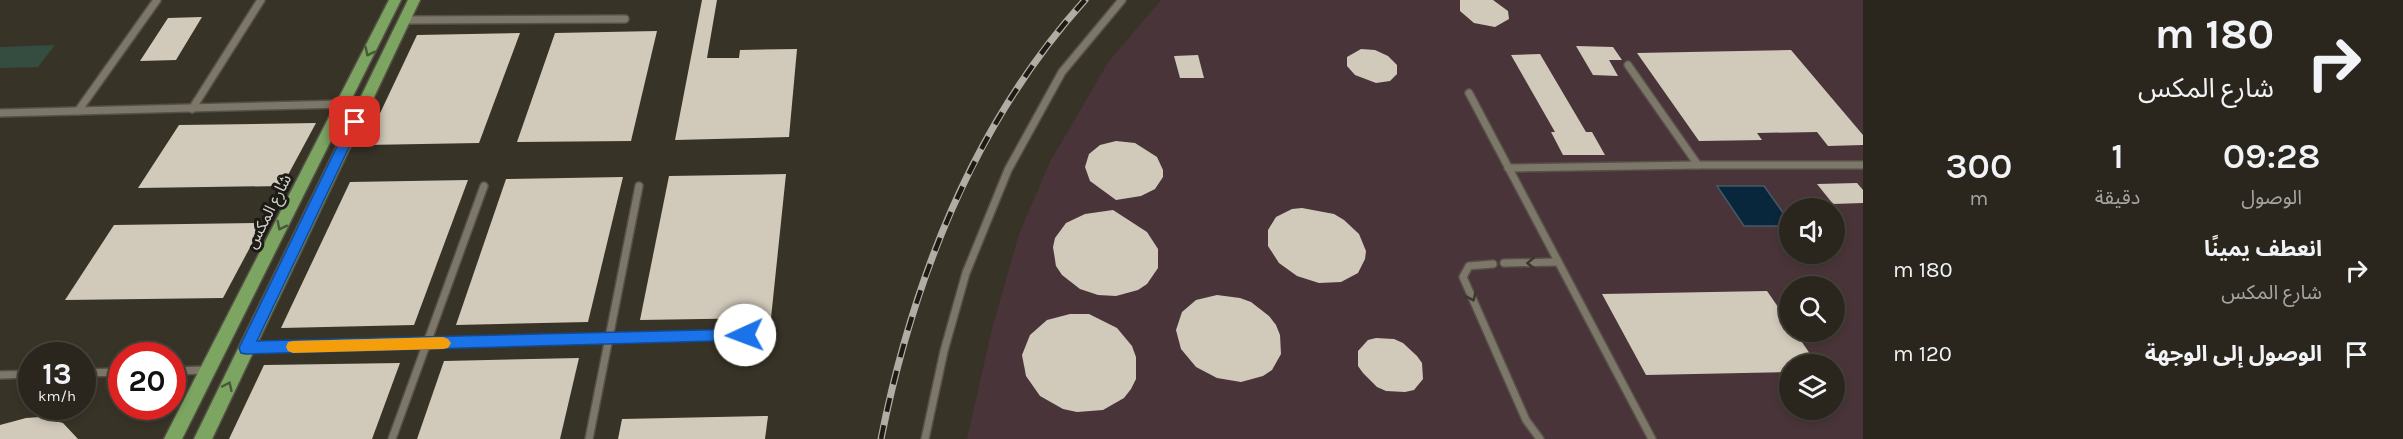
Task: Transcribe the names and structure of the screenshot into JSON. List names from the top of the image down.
{
  "streets": {
    "main road": ["شارع المكس"]
  },
  "page": {
    "turn": ["180 m", "شارع المكس"],
    "eta": [
      "09:28",
      "الوصول",
      "1",
      "دقيقة",
      "300",
      "m"
    ],
    "list": [
      {
        "name": "انعطف يمينًا",
        "note": "شارع المكس",
        "value": "180 m"
      },
      {
        "name": "الوصول إلى الوجهة",
        "value": "120 m"
      }
    ],
    "speed": "13 km/h",
    "limit": "20"
  }
}
